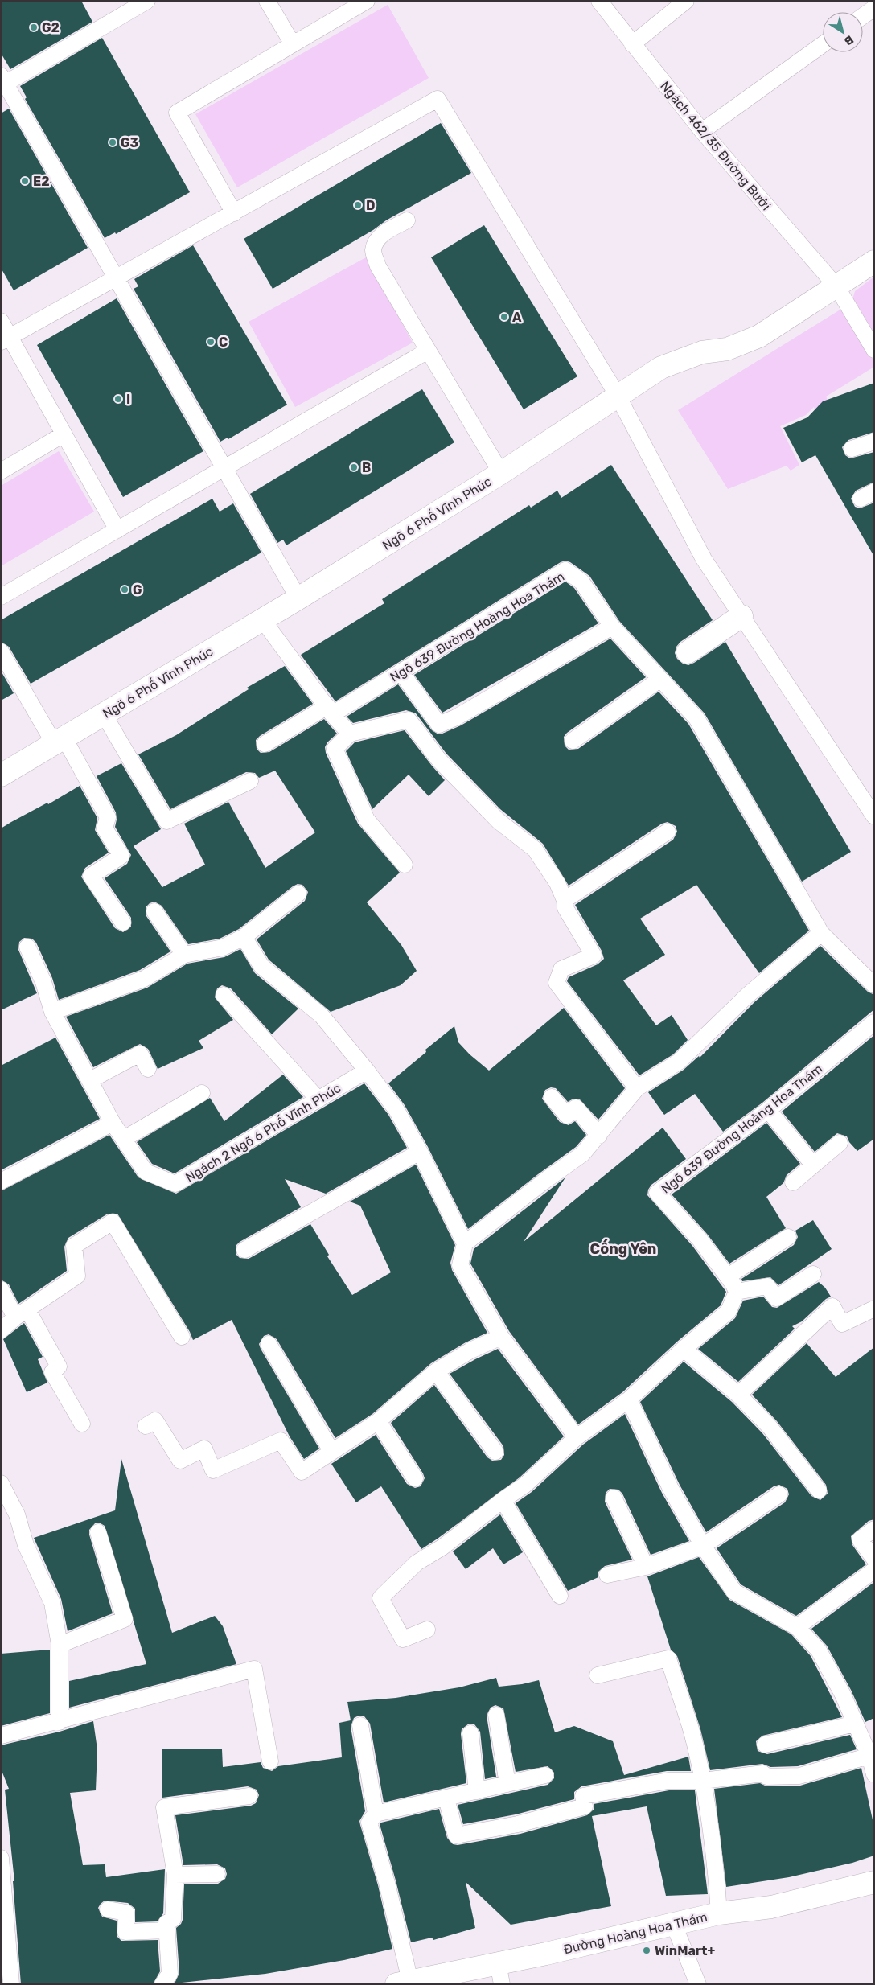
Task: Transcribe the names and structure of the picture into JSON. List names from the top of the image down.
{
  "streets": {
    "street": ["Ngõ 6 Phố Vĩnh Phúc", "Đường Hoàng Hoa Thám"],
    "lane": ["Ngách 462/35 Đường Bưởi", "Ngõ 639 Đường Hoàng Hoa Thám", "Ngách 2 Ngõ 6 Phố Vĩnh Phúc"]
  },
  "crossings": [
    ["Ngách 462/35 Đường Bưởi", "Ngõ 6 Phố Vĩnh Phúc"]
  ],
  "districts": ["Cống Yên"],
  "places": [
    "G2",
    "G3",
    "E2",
    "D",
    "A",
    "C",
    "I",
    "B",
    "G",
    "WinMart+"
  ],
  "north": "bottom right"
}
